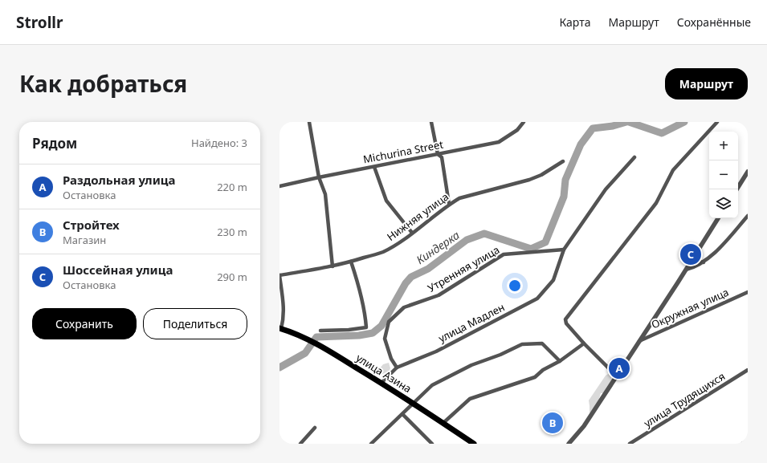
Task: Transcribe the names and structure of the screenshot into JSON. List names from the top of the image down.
{
  "streets": {
    "main road": ["улица Азина"],
    "street": [
      "Michurina Street",
      "Нижняя улица",
      "Утренняя улица",
      "Окружная улица",
      "улица Мадлен",
      "улица Трудящихся"
    ]
  },
  "crossings": [
    ["Утренняя улица", "улица Мадлен"],
    ["улица Мадлен", "улица Азина"]
  ],
  "water": ["Киндерка"],
  "page": {
    "header": "Strollr",
    "nav": ["Карта", "Маршрут", "Сохранённые"],
    "title": "Как добраться",
    "buttons": [
      "Маршрут",
      ["Сохранить", "Поделиться"]
    ],
    "heading": ["Рядом", "Найдено: 3"],
    "map_buttons": ["+", "−"],
    "list": [
      {
        "mark": "A",
        "name": "Раздольная улица",
        "note": "Остановка",
        "value": "220 m"
      },
      {
        "mark": "B",
        "name": "Стройтех",
        "note": "Магазин",
        "value": "230 m"
      },
      {
        "mark": "C",
        "name": "Шоссейная улица",
        "note": "Остановка",
        "value": "290 m"
      }
    ],
    "pins": ["C", "A", "B"]
  }
}
